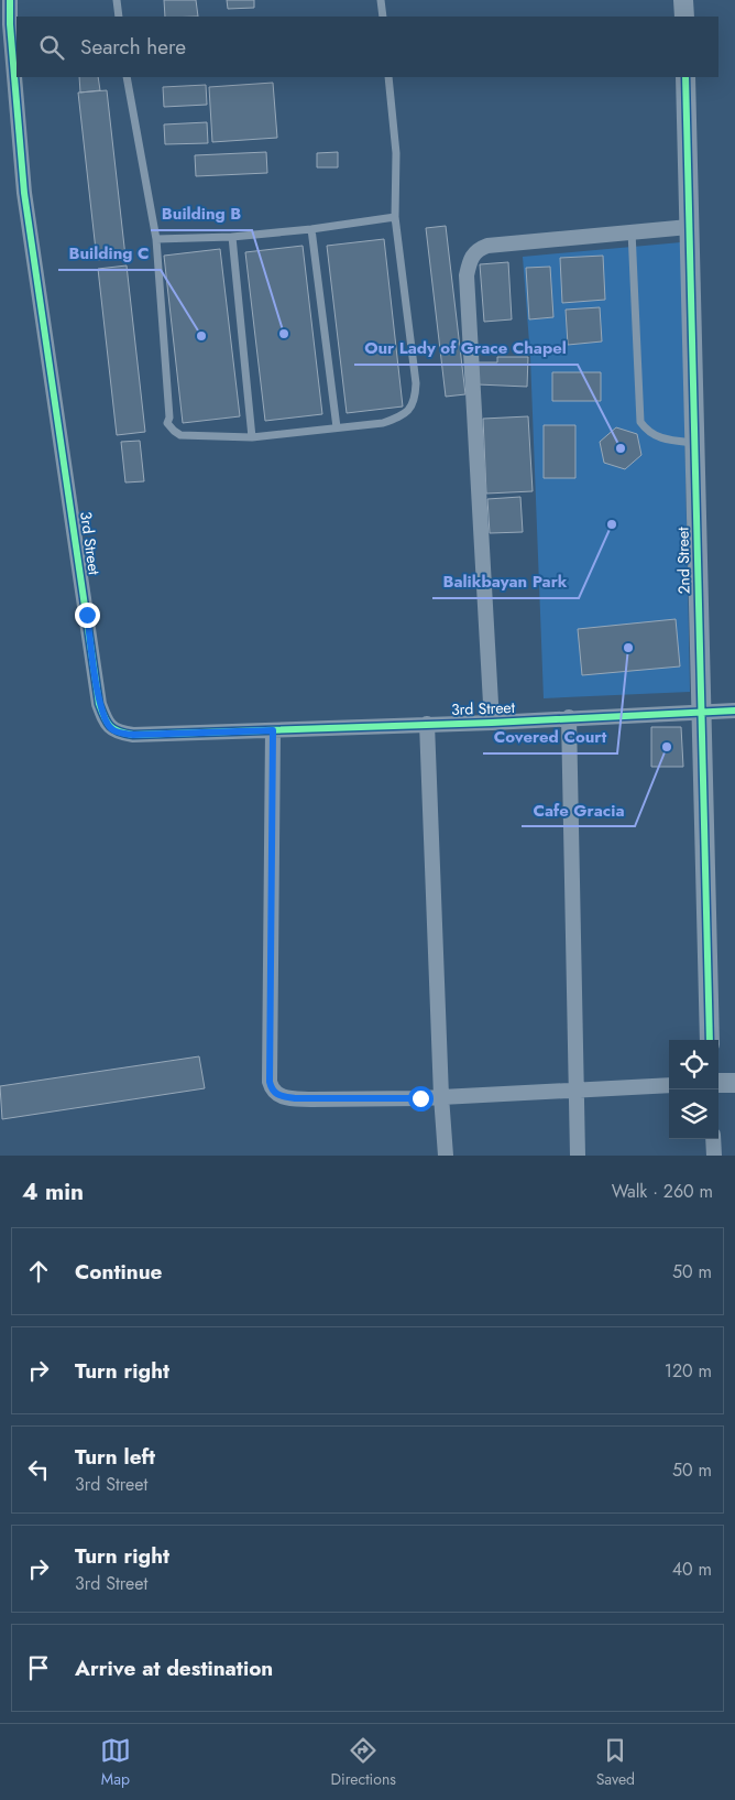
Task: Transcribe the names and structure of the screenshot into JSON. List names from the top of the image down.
{
  "streets": {
    "street": ["3rd Street", "2nd Street"]
  },
  "crossings": [
    ["3rd Street", "2nd Street"]
  ],
  "places": [
    "Building B",
    "Building C",
    "Our Lady of Grace Chapel",
    "Balikbayan Park",
    "Covered Court",
    "Cafe Gracia"
  ],
  "page": {
    "search": "Search here",
    "heading": ["4 min", "Walk · 260 m"],
    "list": [
      ["Continue", "50 m"],
      ["Turn right", "120 m"],
      ["Turn left", "3rd Street", "50 m"],
      ["Turn right", "3rd Street", "40 m"],
      "Arrive at destination"
    ],
    "nav": ["Map", "Directions", "Saved"]
  }
}
